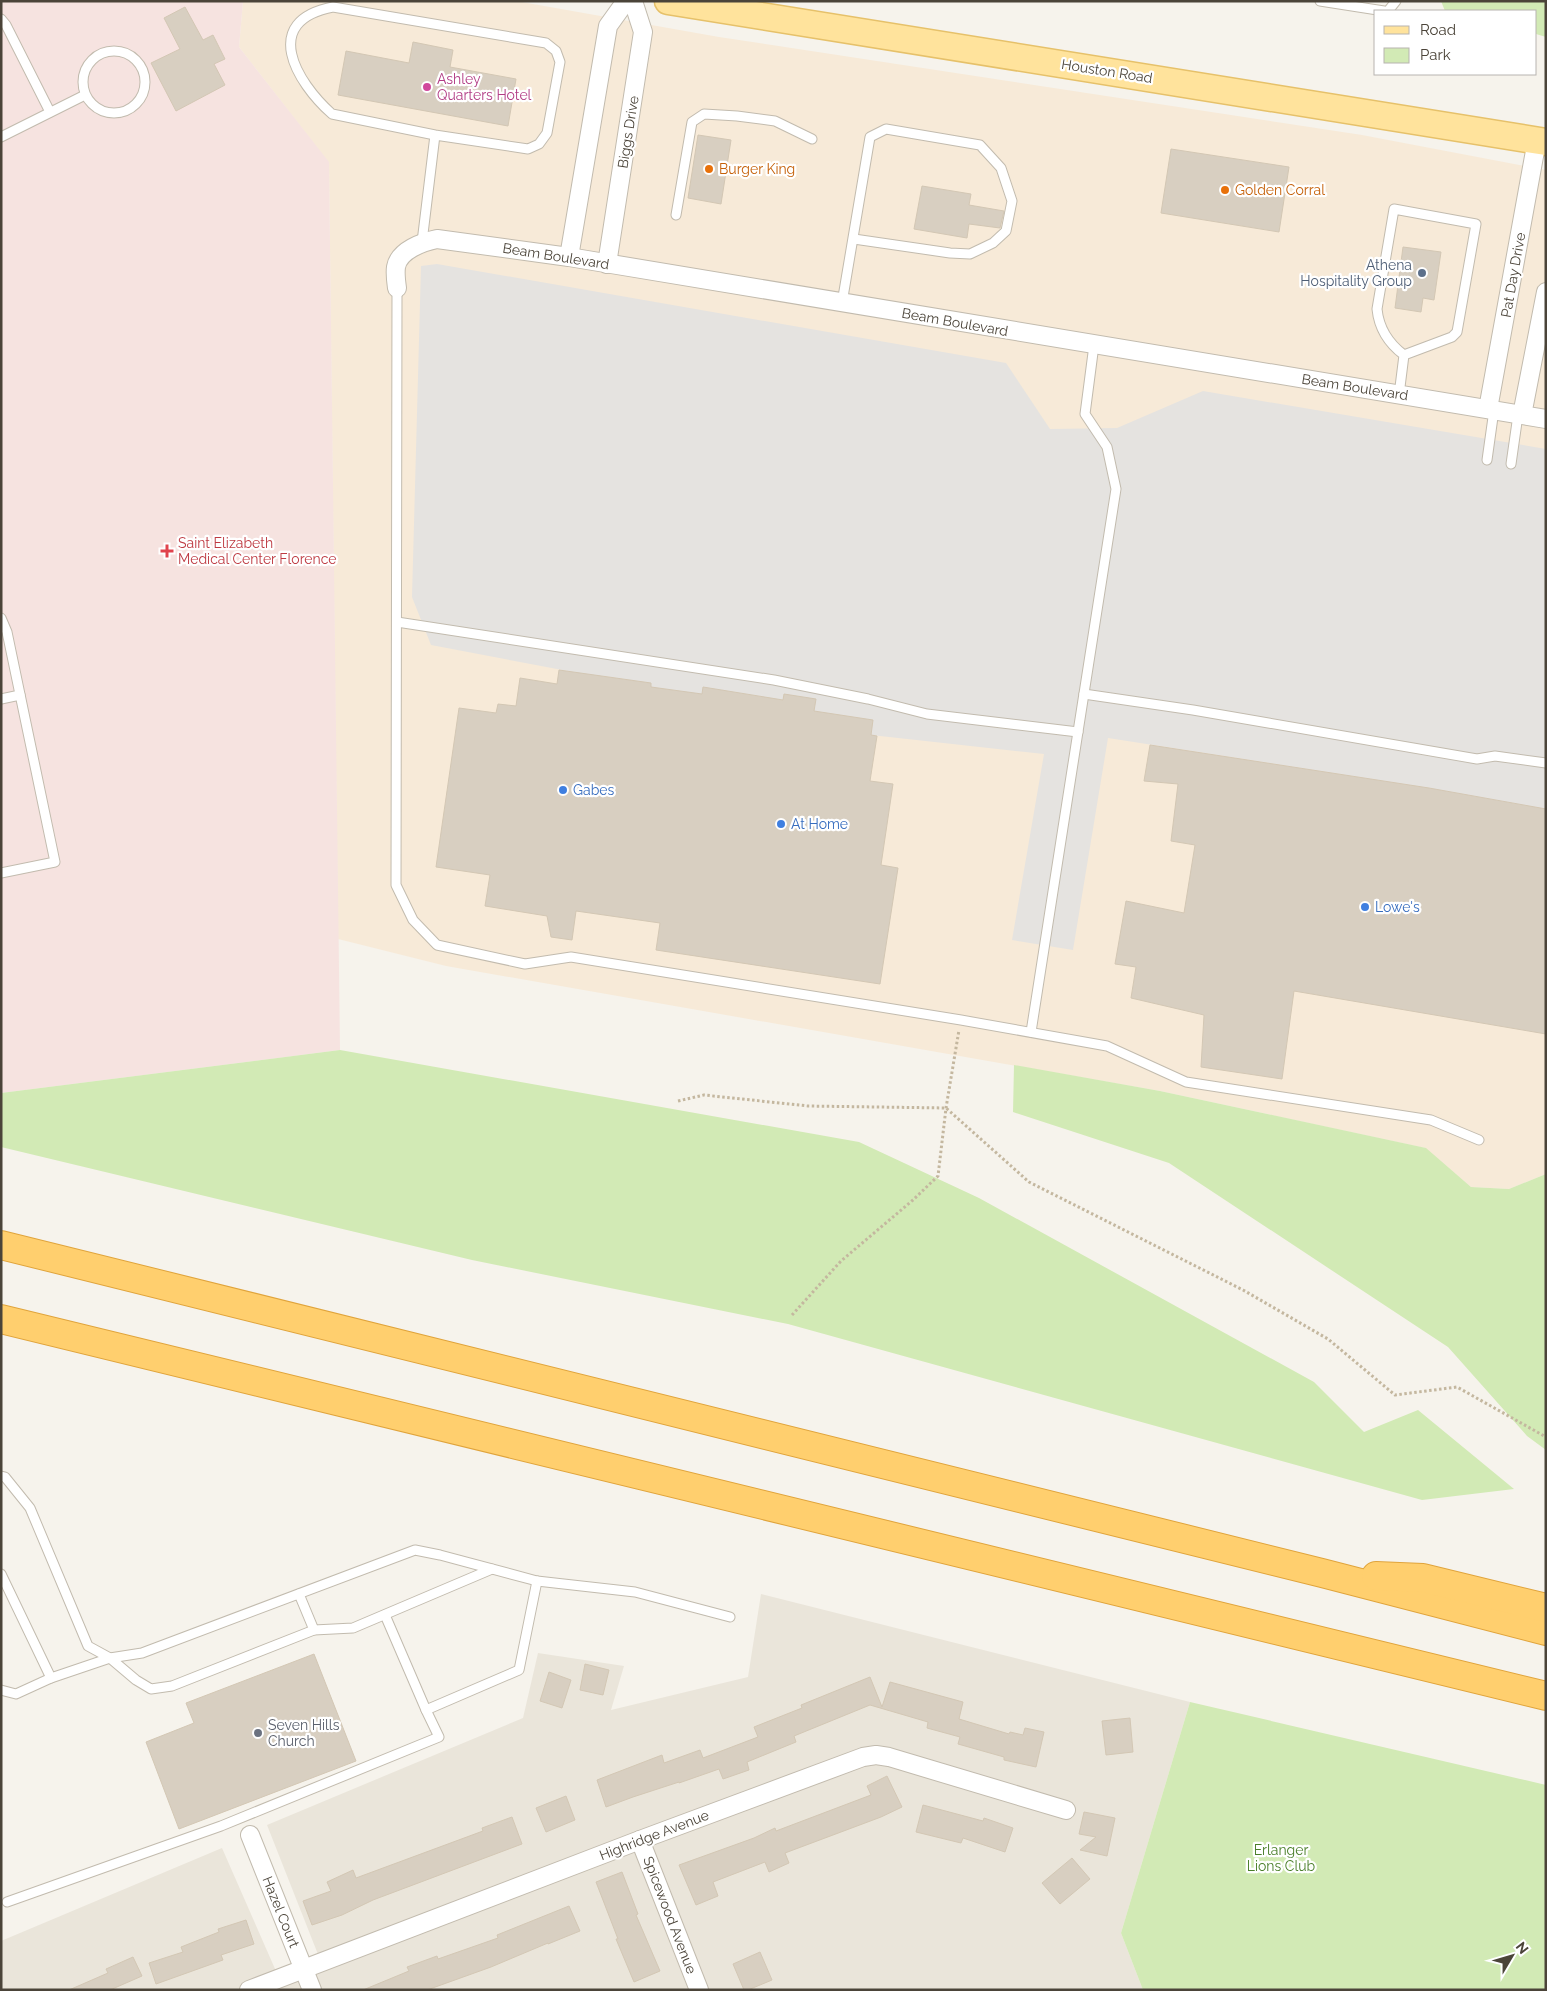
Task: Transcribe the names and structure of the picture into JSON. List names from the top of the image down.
{
  "streets": {
    "main road": ["Houston Road"],
    "street": [
      "Biggs Drive",
      "Beam Boulevard",
      "Pat Day Drive",
      "Highridge Avenue",
      "Hazel Court",
      "Spicewood Avenue"
    ]
  },
  "crossings": [
    ["Houston Road", "Pat Day Drive"],
    ["Biggs Drive", "Beam Boulevard"],
    ["Beam Boulevard", "Pat Day Drive"],
    ["Highridge Avenue", "Hazel Court"],
    ["Highridge Avenue", "Spicewood Avenue"]
  ],
  "parks": ["Erlanger Lions Club"],
  "places": {
    "other": [
      "Ashley Quarters Hotel",
      "Burger King",
      "Golden Corral",
      "Athena Hospitality Group",
      "Gabes",
      "At Home",
      "Lowe's",
      "Seven Hills Church"
    ],
    "health": ["Saint Elizabeth Medical Center Florence"]
  },
  "legend": ["Road", "Park"],
  "north": "top right"
}
